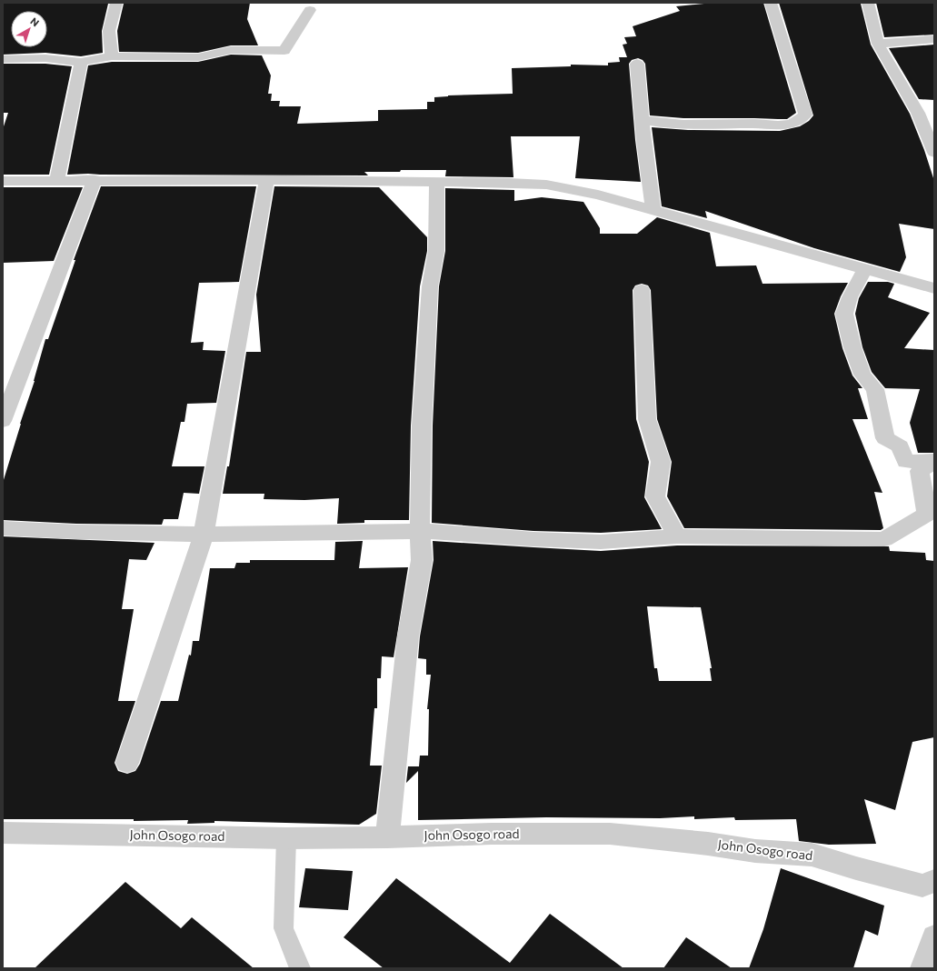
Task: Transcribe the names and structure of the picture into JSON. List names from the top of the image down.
{
  "streets": {
    "street": ["John Osogo road"]
  },
  "north": "top right"
}
